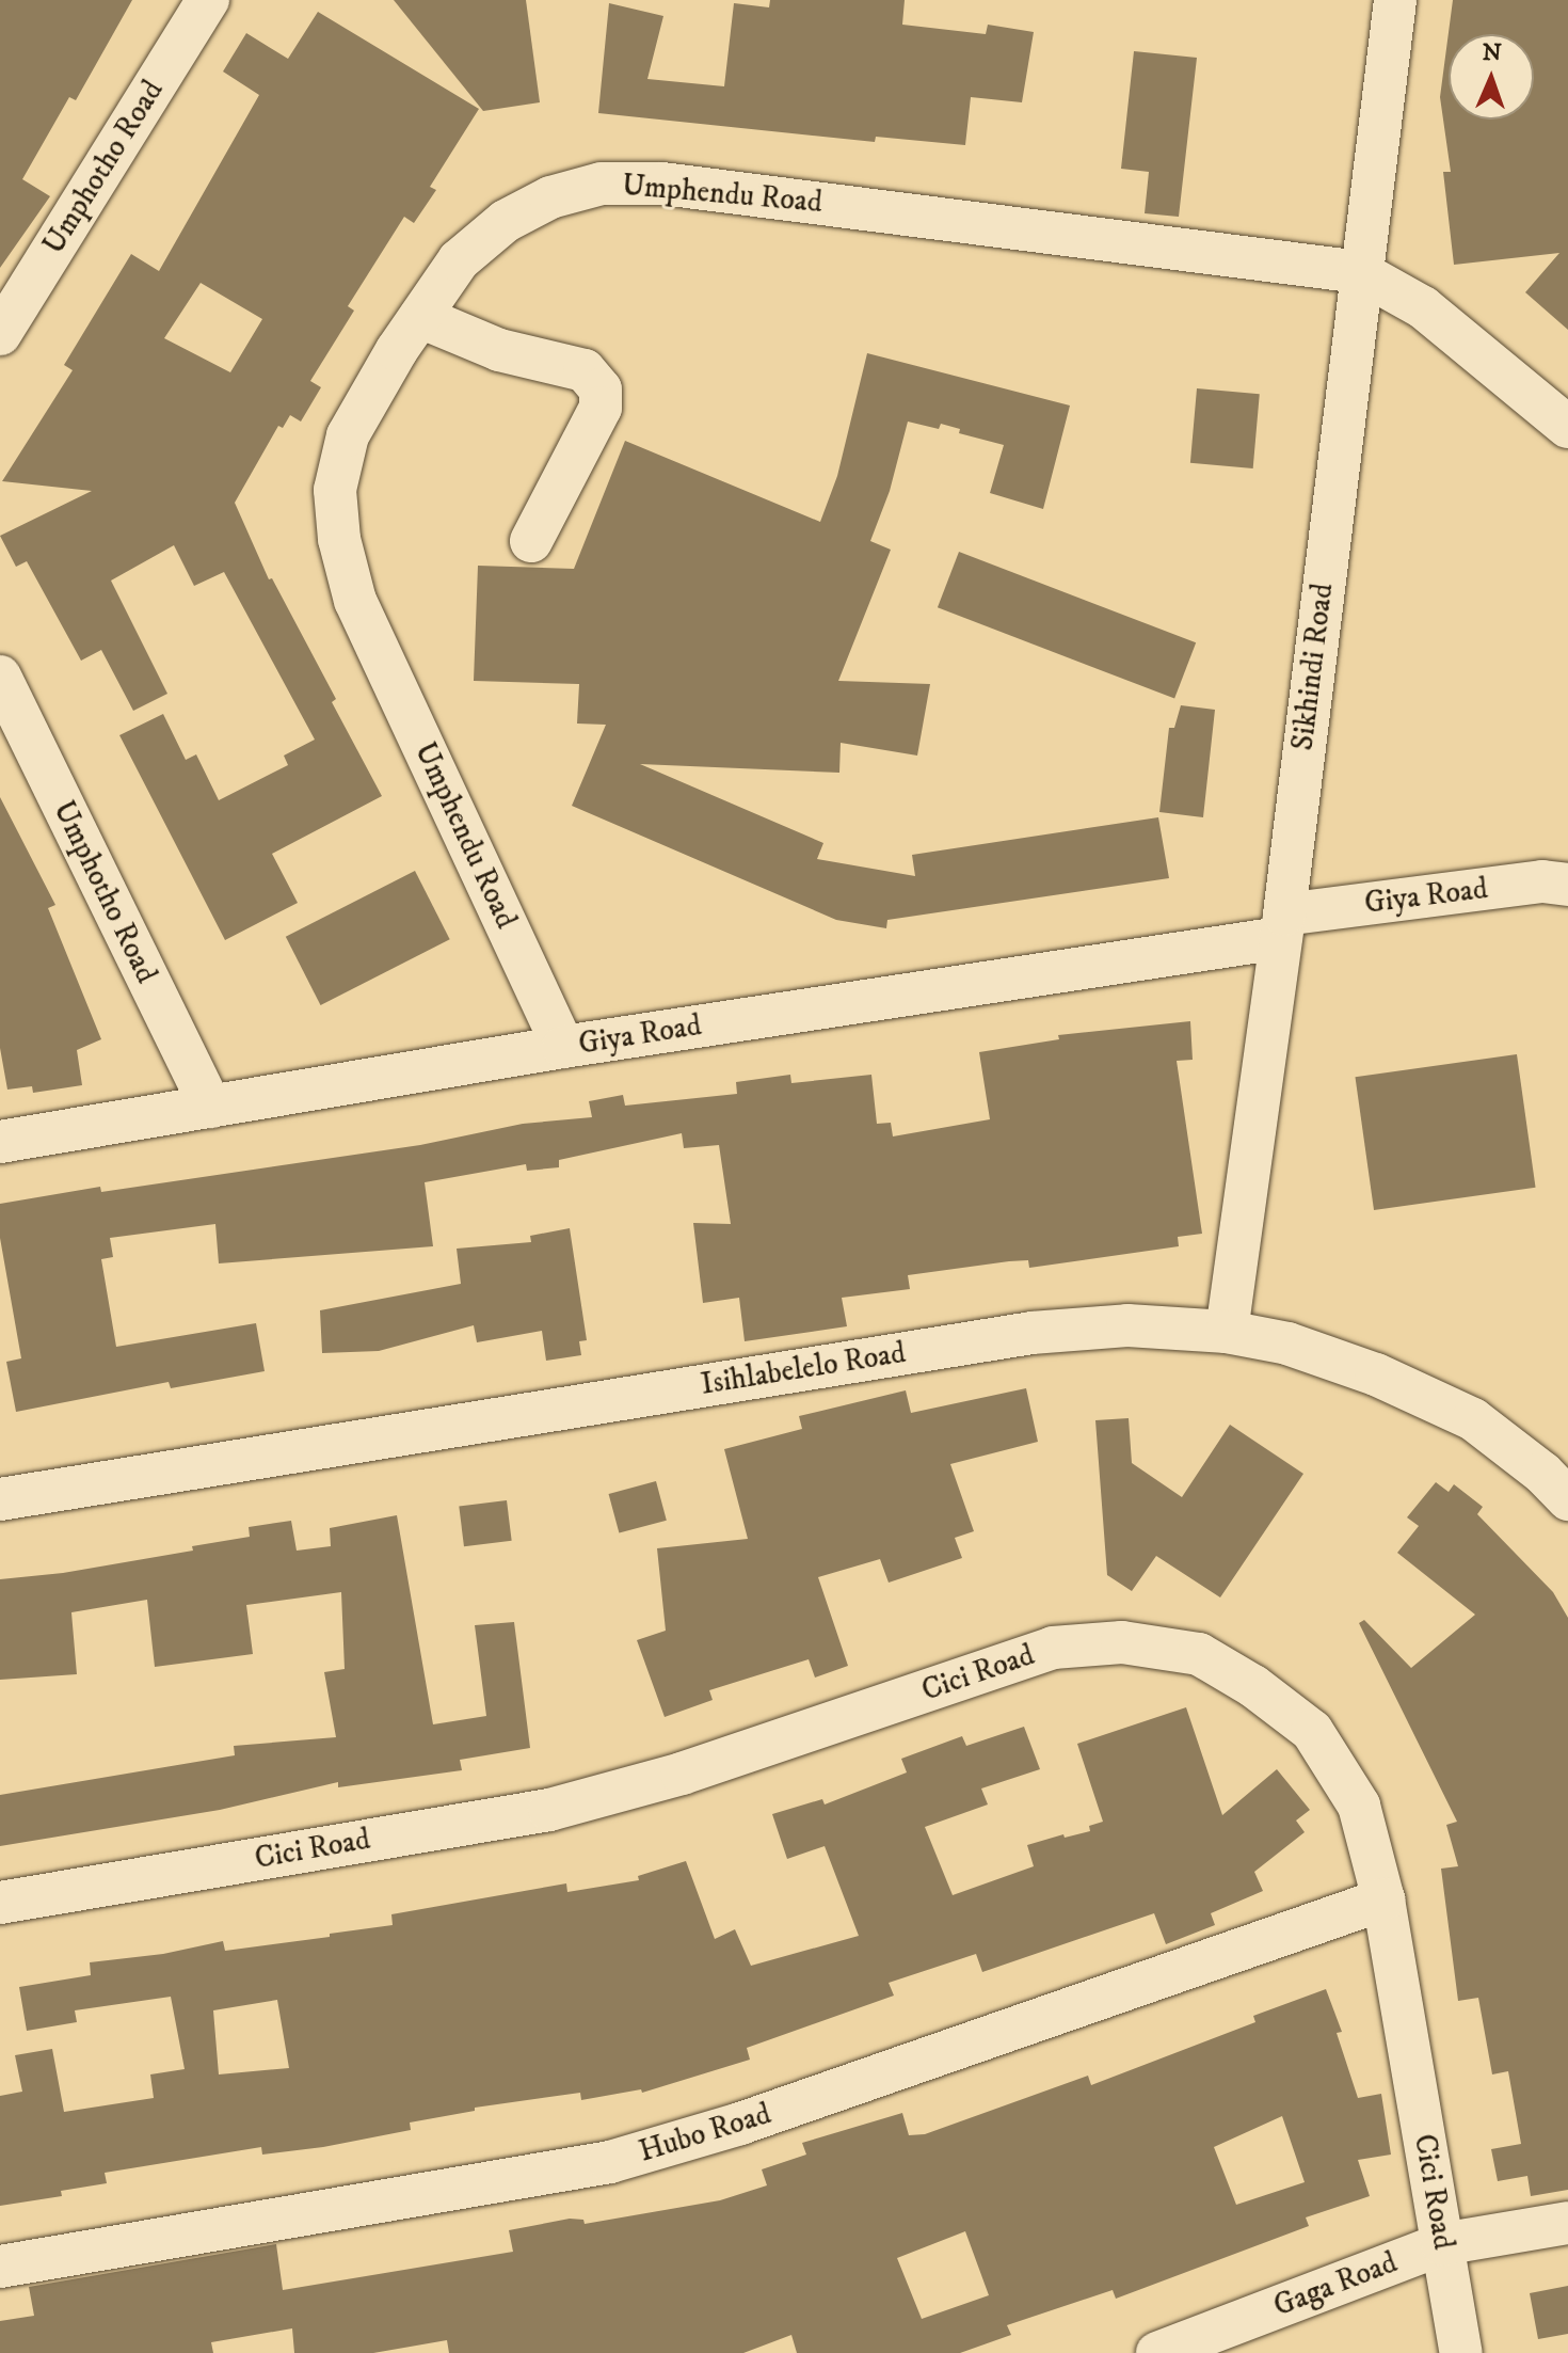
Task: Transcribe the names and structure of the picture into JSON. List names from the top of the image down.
{
  "streets": {
    "street": [
      "Umphotho Road",
      "Umphendu Road",
      "Sikhindi Road",
      "Giya Road",
      "Isihlabelelo Road",
      "Cici Road",
      "Hubo Road",
      "Gaga Road"
    ]
  },
  "crossings": [
    ["Umphotho Road", "Giya Road"],
    ["Umphendu Road", "Sikhindi Road"],
    ["Umphendu Road", "Giya Road"],
    ["Sikhindi Road", "Giya Road"],
    ["Sikhindi Road", "Isihlabelelo Road"],
    ["Cici Road", "Hubo Road"],
    ["Cici Road", "Gaga Road"]
  ],
  "north": "top"
}
